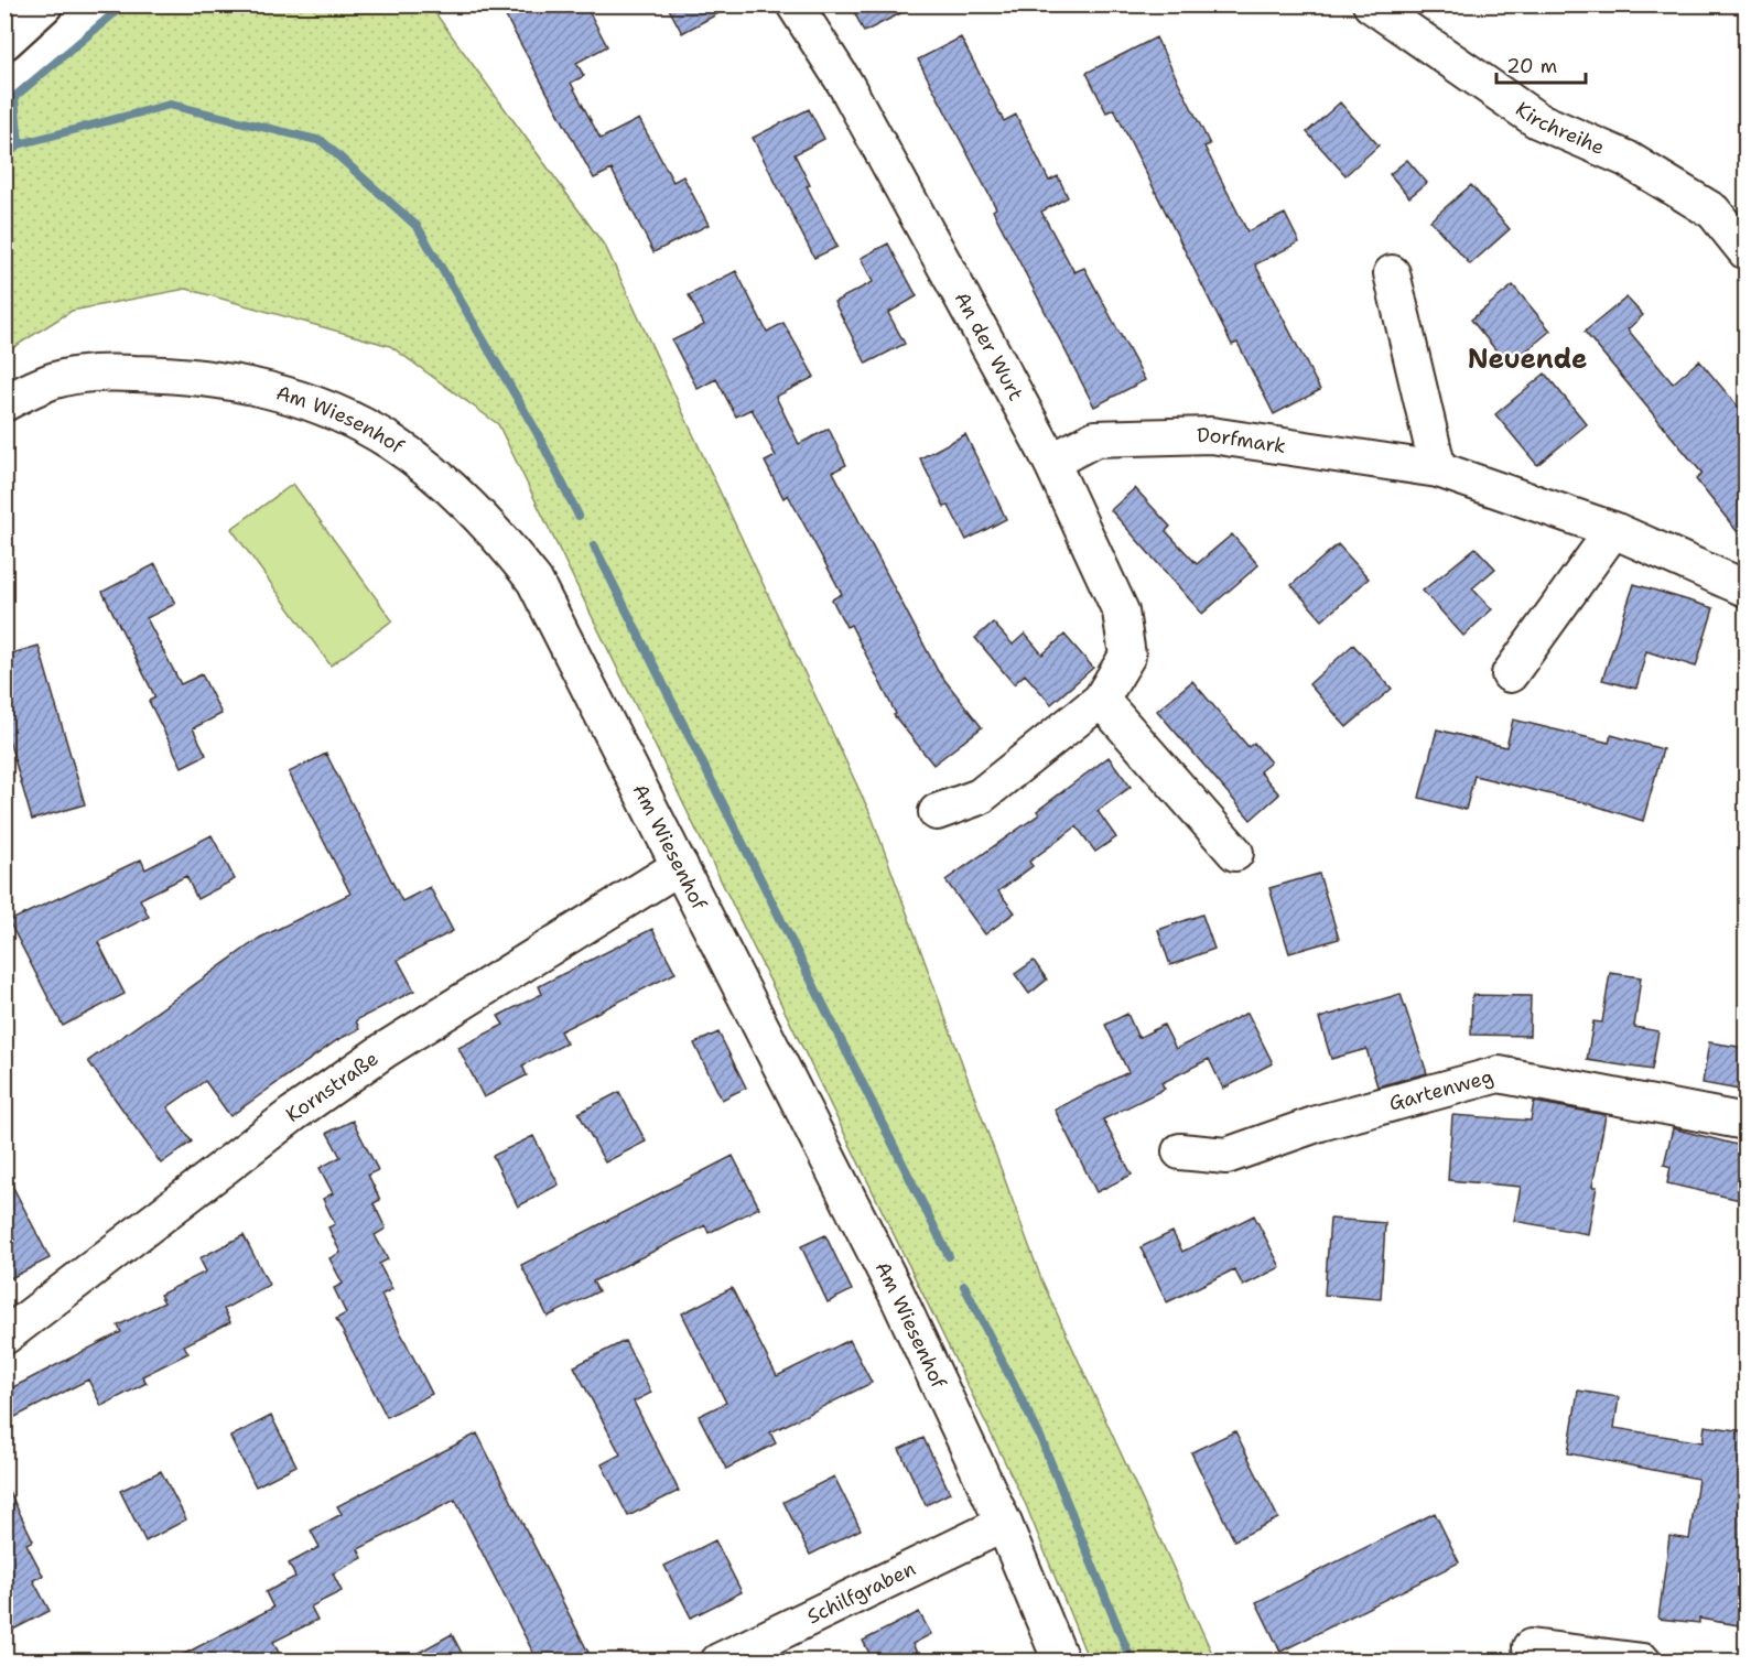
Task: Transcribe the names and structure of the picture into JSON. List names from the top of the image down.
{
  "streets": {
    "street": [
      "Kirchreihe",
      "An der Wurt",
      "Am Wiesenhof",
      "Dorfmark",
      "Kornstraße",
      "Gartenweg",
      "Schilfgraben"
    ]
  },
  "crossings": [
    ["An der Wurt", "Dorfmark"],
    ["Am Wiesenhof", "Kornstraße"],
    ["Am Wiesenhof", "Schilfgraben"]
  ],
  "districts": ["Neuende"],
  "scale_bar": "20 m"
}
